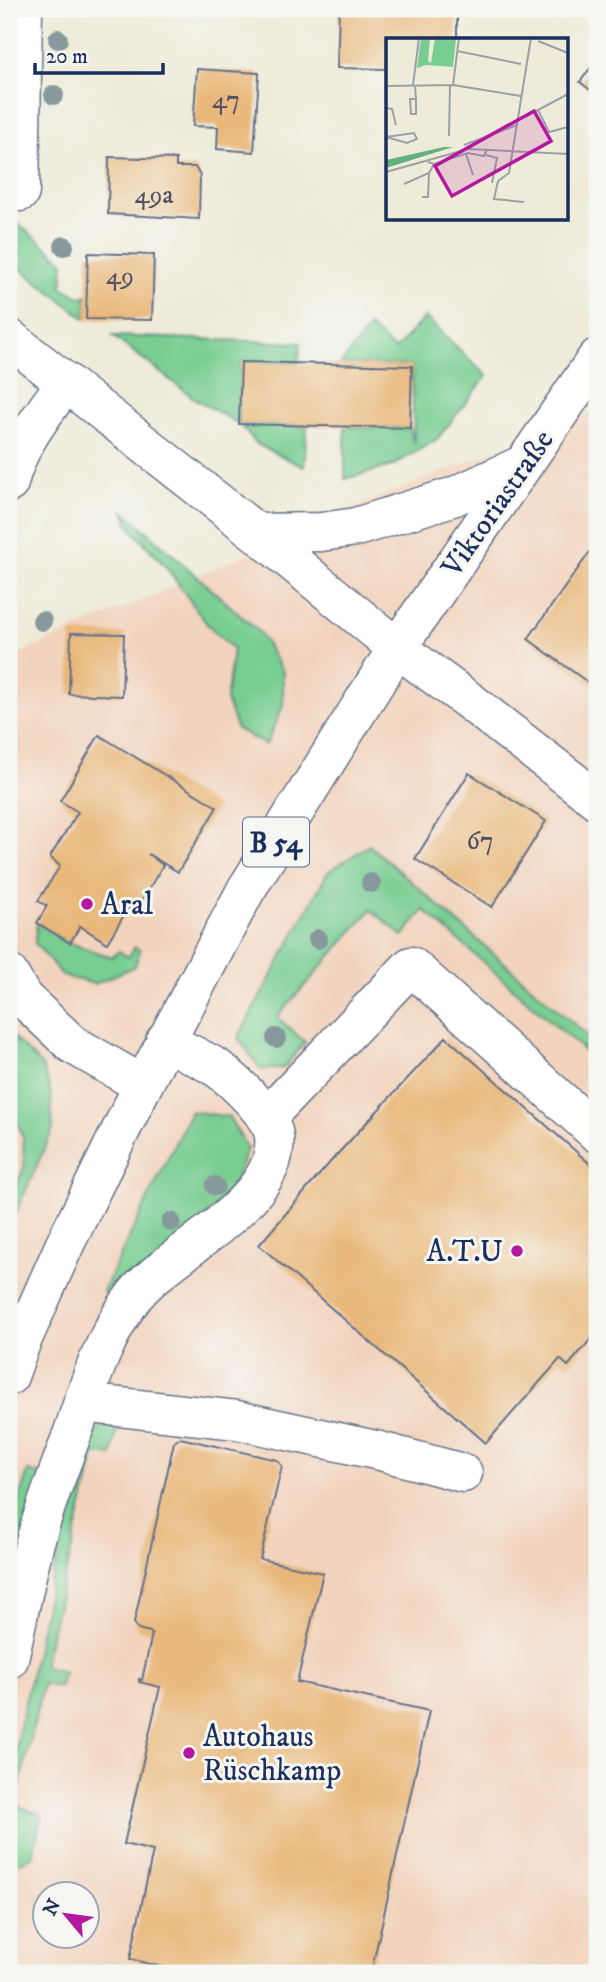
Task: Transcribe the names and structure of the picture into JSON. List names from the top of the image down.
{
  "streets": {
    "street": ["Viktoriastraße", "B 54"]
  },
  "crossings": [
    ["Viktoriastraße", "B 54"]
  ],
  "places": ["Aral", "A.T.U", "Autohaus Rüschkamp"],
  "house_numbers": [
    "47",
    "49a",
    "49",
    "67"
  ],
  "scale_bar": "20 m",
  "north": "top left"
}
